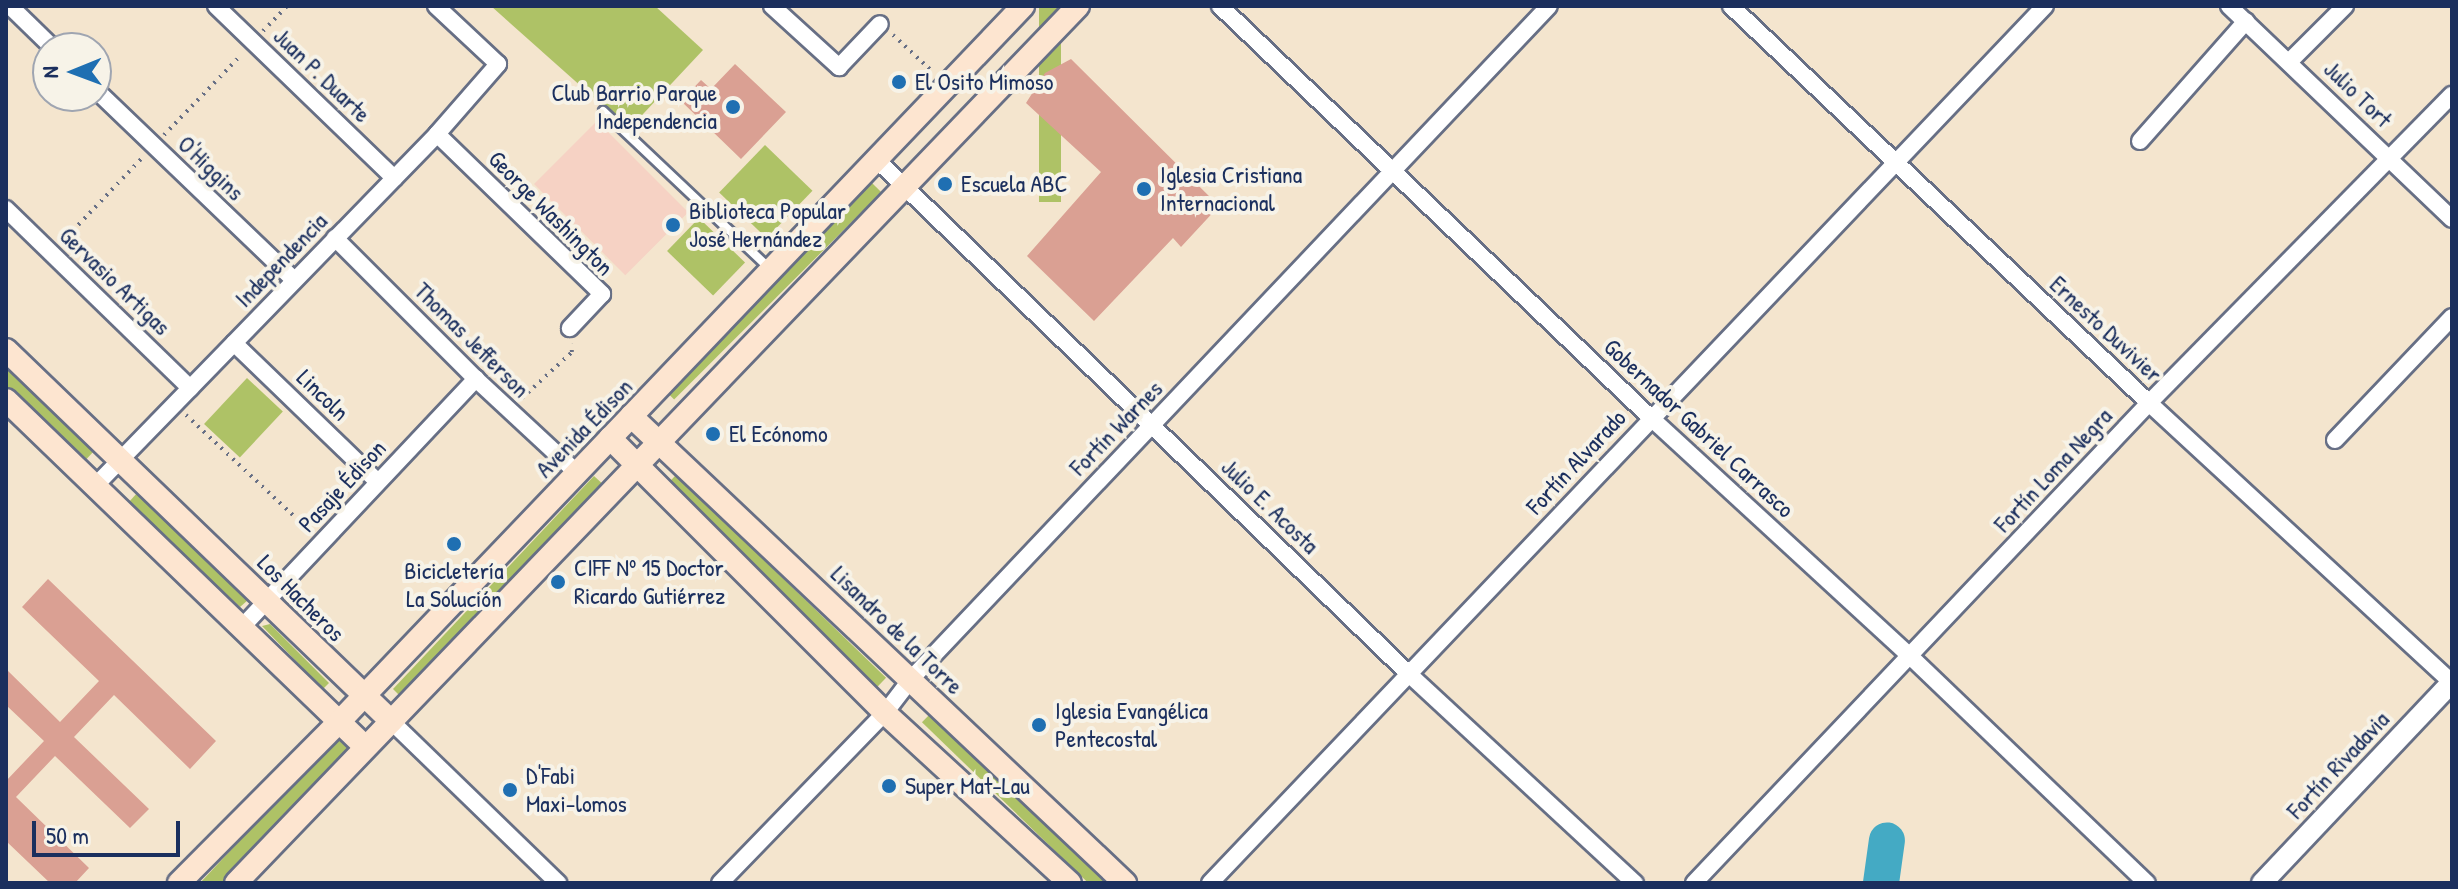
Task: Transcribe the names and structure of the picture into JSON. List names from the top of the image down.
{
  "streets": {
    "main road": ["Avenida Édison", "Los Hacheros", "Lisandro de la Torre"],
    "street": [
      "Juan P. Duarte",
      "Julio Tort",
      "O'Higgins",
      "George Washington",
      "Independencia",
      "Gervasio Artigas",
      "Ernesto Duvivier",
      "Thomas Jefferson",
      "Lincoln",
      "Fortín Warnes",
      "Gobernador Gabriel Carrasco",
      "Fortín Alvarado",
      "Fortín Loma Negra",
      "Pasaje Édison",
      "Julio E. Acosta",
      "Fortín Rivadavia"
    ]
  },
  "crossings": [
    ["Juan P. Duarte", "Independencia"],
    ["Julio Tort", "Fortín Loma Negra"],
    ["O'Higgins", "Independencia"],
    ["George Washington", "Independencia"],
    ["Independencia", "Gervasio Artigas"],
    ["Independencia", "Thomas Jefferson"],
    ["Independencia", "Lincoln"],
    ["Independencia", "Los Hacheros"],
    ["Ernesto Duvivier", "Fortín Alvarado"],
    ["Ernesto Duvivier", "Fortín Loma Negra"],
    ["Ernesto Duvivier", "Fortín Rivadavia"],
    ["Thomas Jefferson", "Avenida Édison"],
    ["Thomas Jefferson", "Pasaje Édison"],
    ["Lincoln", "Pasaje Édison"],
    ["Avenida Édison", "Julio E. Acosta"],
    ["Avenida Édison", "Los Hacheros"],
    ["Avenida Édison", "Lisandro de la Torre"],
    ["Fortín Warnes", "Gobernador Gabriel Carrasco"],
    ["Fortín Warnes", "Julio E. Acosta"],
    ["Fortín Warnes", "Lisandro de la Torre"],
    ["Gobernador Gabriel Carrasco", "Fortín Alvarado"],
    ["Gobernador Gabriel Carrasco", "Fortín Loma Negra"],
    ["Fortín Alvarado", "Julio E. Acosta"],
    ["Pasaje Édison", "Los Hacheros"]
  ],
  "places": [
    "El Osito Mimoso",
    "Club Barrio Parque Independencia",
    "Escuela ABC",
    "Iglesia Cristiana Internacional",
    "Biblioteca Popular José Hernández",
    "El Ecónomo",
    "Bicicletería La Solución",
    "CIFF Nº 15 Doctor Ricardo Gutiérrez",
    "Iglesia Evangélica Pentecostal",
    "Super Mat-Lau",
    "D'Fabi Maxi-lomos"
  ],
  "scale_bar": "50 m",
  "north": "left"
}
